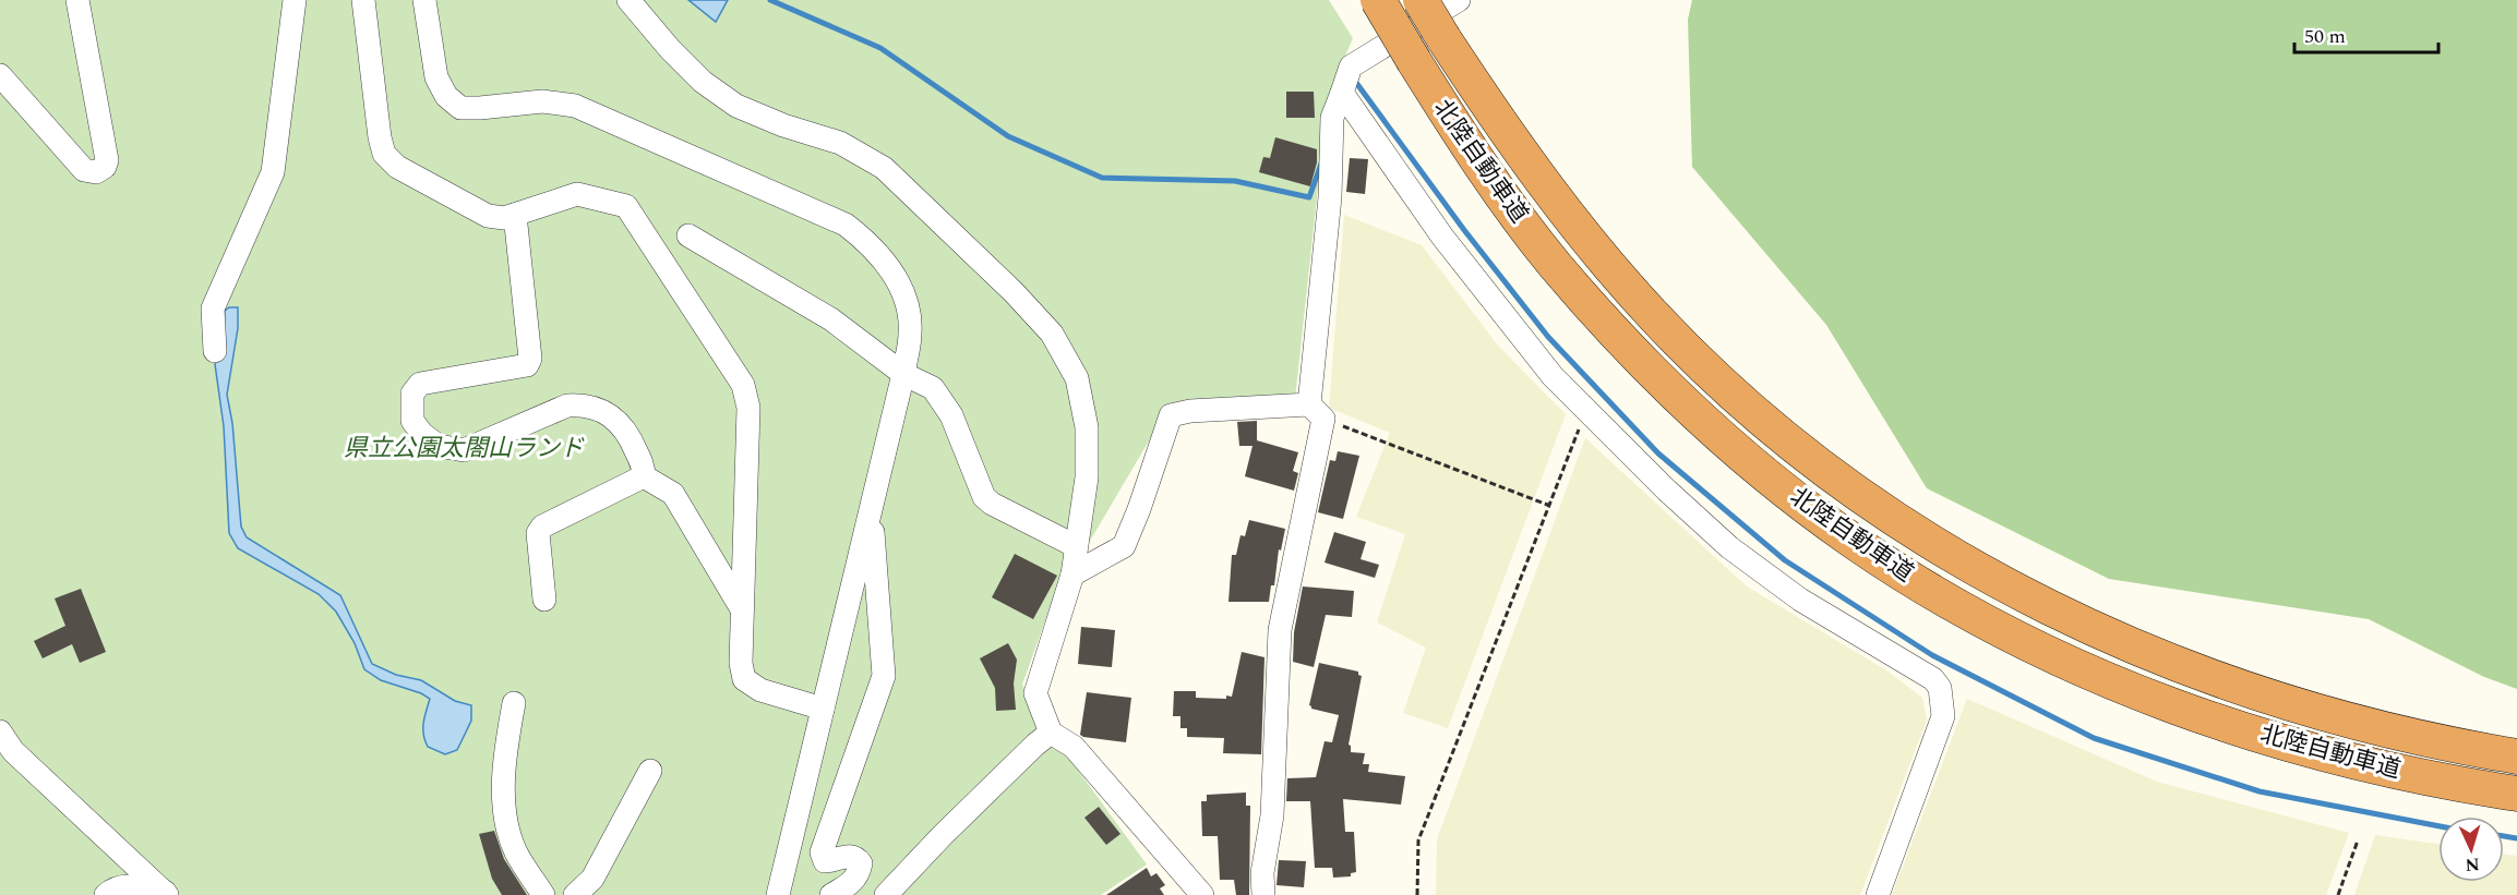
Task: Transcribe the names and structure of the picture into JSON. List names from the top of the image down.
{
  "streets": {
    "highway": ["北陸自動車道"]
  },
  "parks": ["県立公園太閤山ランド"],
  "scale_bar": "50 m",
  "north": "bottom"
}
